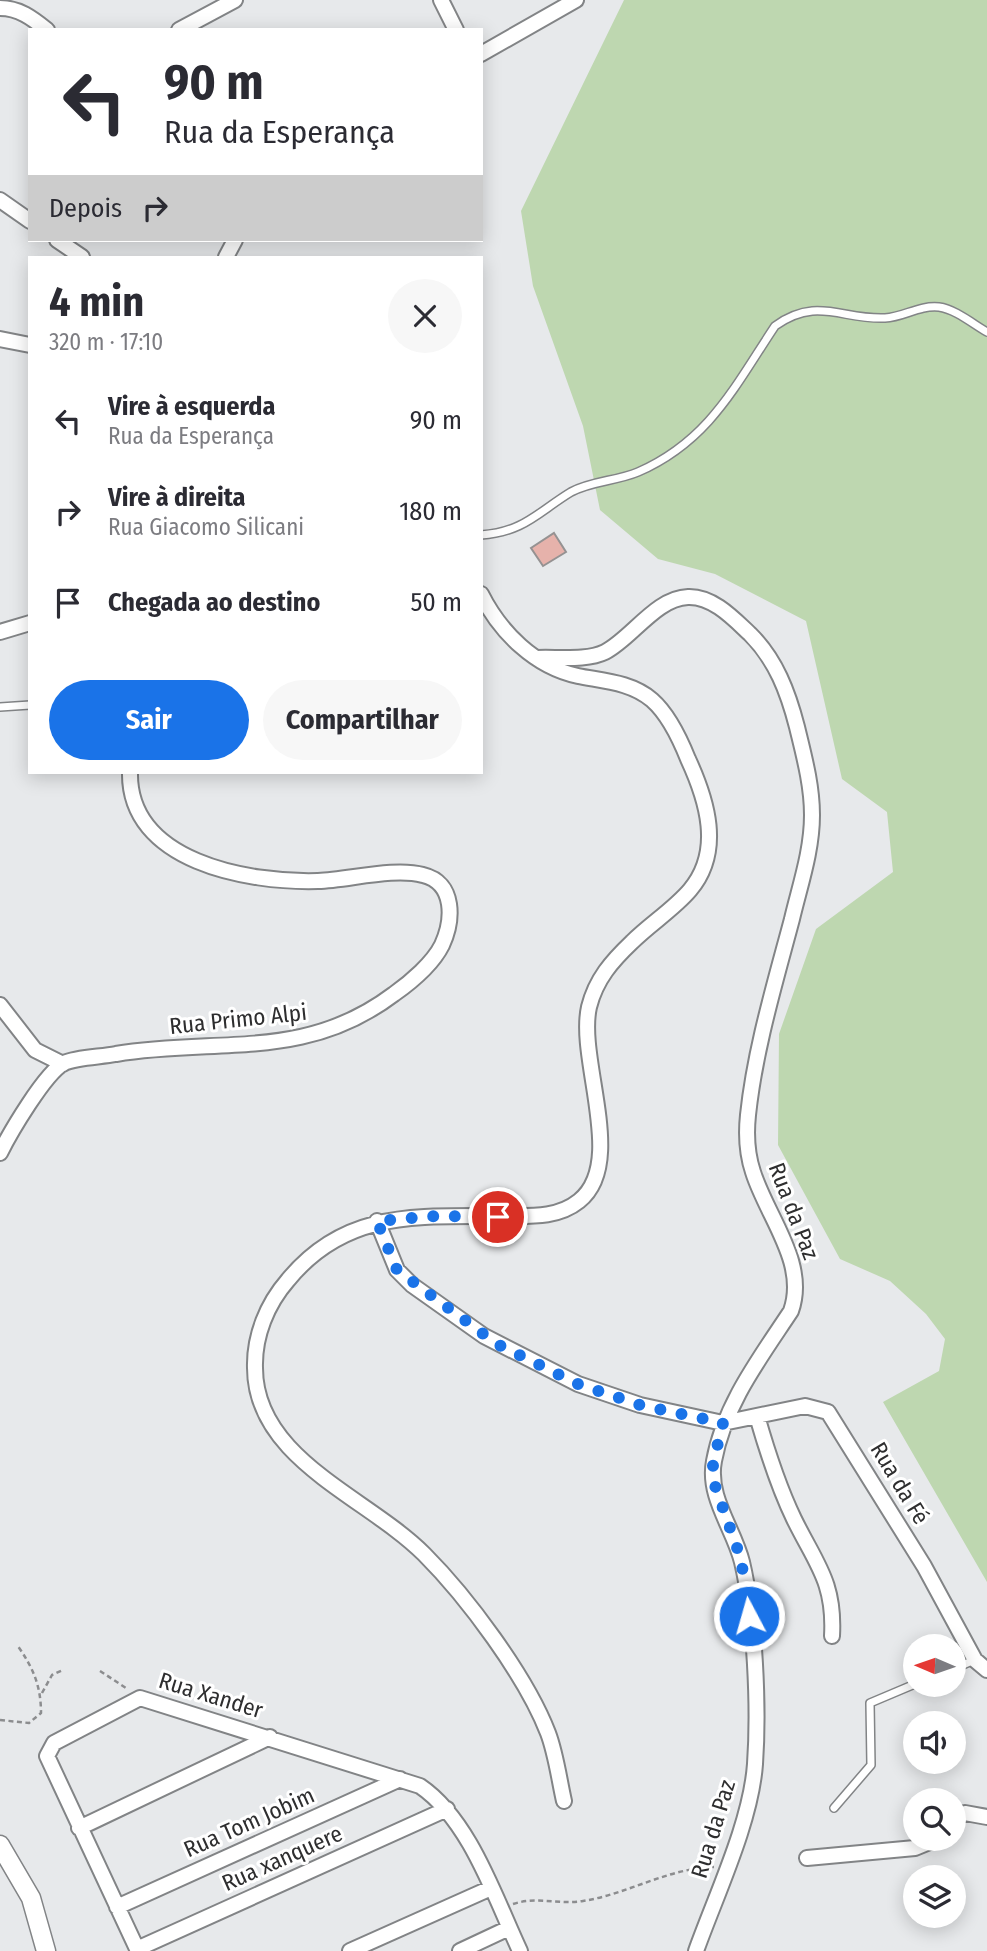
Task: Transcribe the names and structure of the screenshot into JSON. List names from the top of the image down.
{
  "streets": {
    "street": [
      "Rua Primo Alpi",
      "Rua da Paz",
      "Rua da Fé",
      "Rua Xander",
      "Rua Tom Jobim",
      "Rua xanquere"
    ]
  },
  "crossings": [
    ["Rua da Paz", "Rua da Fé"],
    ["Rua Xander", "Rua Tom Jobim"],
    ["Rua Xander", "Rua xanquere"]
  ],
  "north": "left",
  "page": {
    "turn": ["90 m", "Rua da Esperança"],
    "then": "Depois",
    "heading": ["4 min", "320 m · 17:10"],
    "list": [
      {
        "name": "Vire à esquerda",
        "note": "Rua da Esperança",
        "value": "90 m"
      },
      {
        "name": "Vire à direita",
        "note": "Rua Giacomo Silicani",
        "value": "180 m"
      },
      {
        "name": "Chegada ao destino",
        "value": "50 m"
      }
    ],
    "buttons": ["Sair", "Compartilhar"]
  }
}
